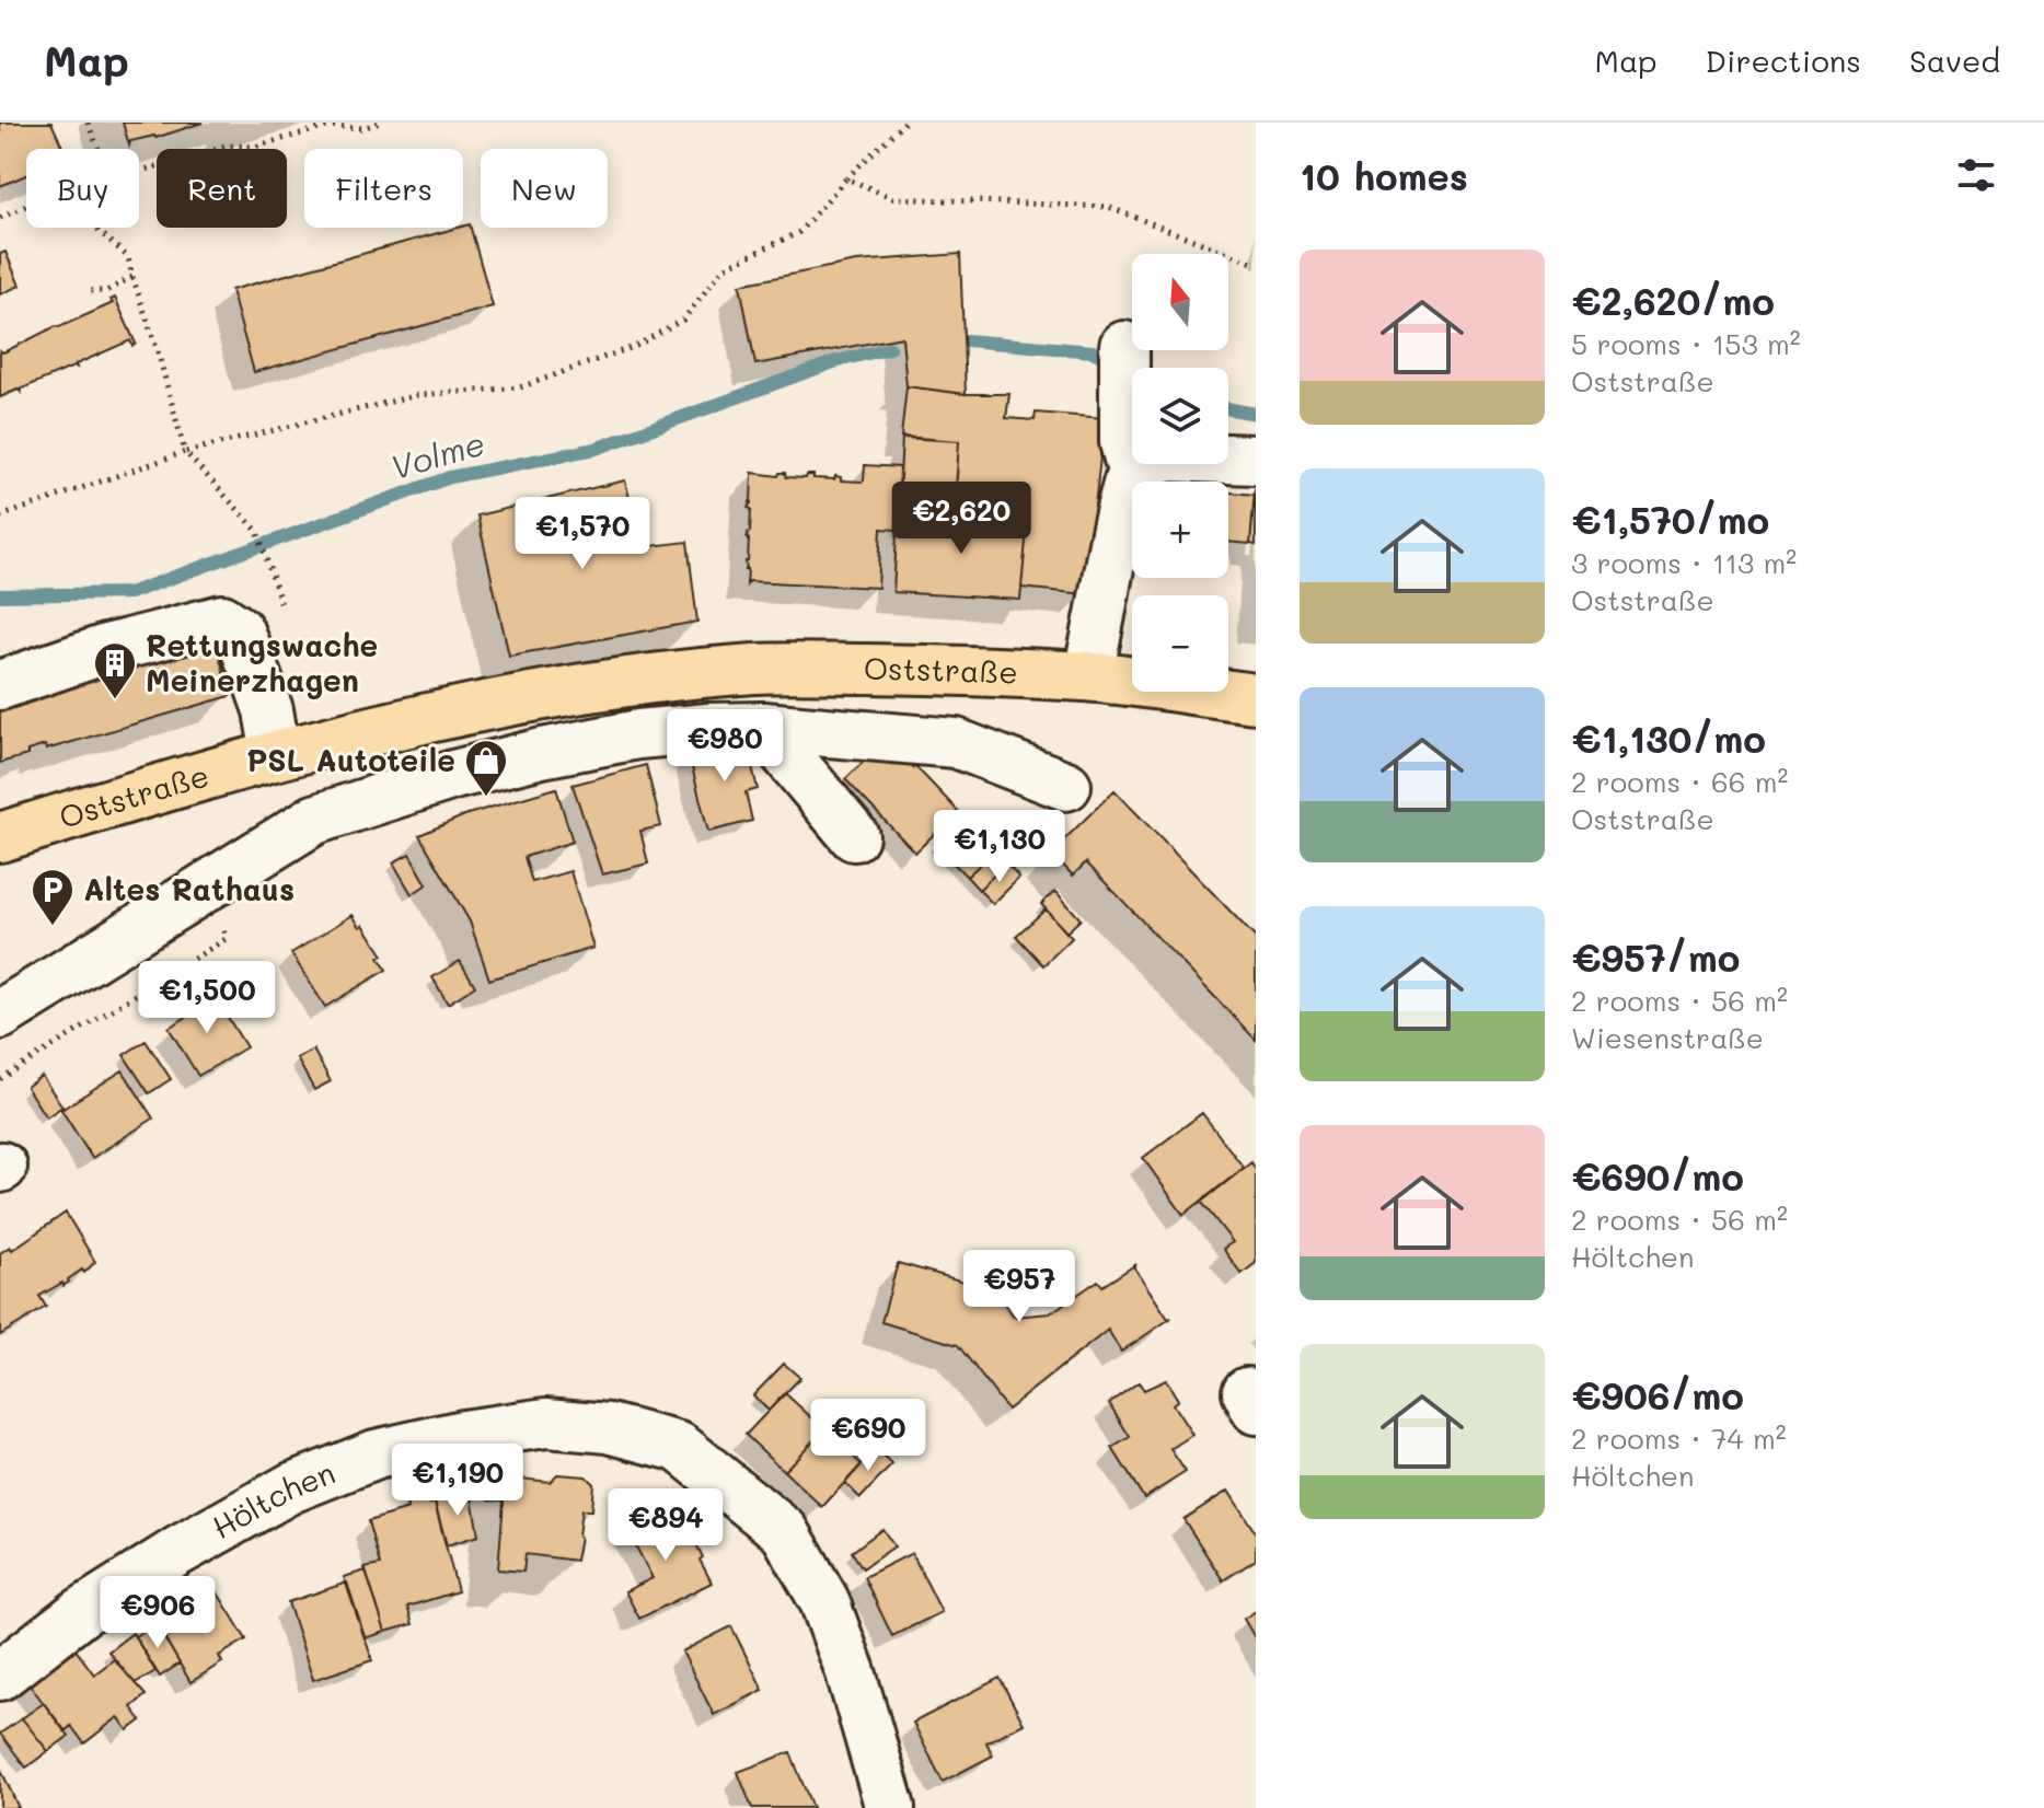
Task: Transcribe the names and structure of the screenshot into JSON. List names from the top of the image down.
{
  "streets": {
    "main road": ["Oststraße"],
    "street": ["Höltchen"]
  },
  "water": ["Volme"],
  "places": {
    "building": ["Rettungswache Meinerzhagen"],
    "shop": ["PSL Autoteile"],
    "parking": ["Altes Rathaus"]
  },
  "north": "top",
  "page": {
    "header": "Map",
    "nav": ["Map", "Directions", "Saved"],
    "heading": "10 homes",
    "chip": [
      "Buy",
      "Rent",
      "Filters",
      "New"
    ],
    "list": [
      {
        "name": "€2,620/mo",
        "note": "5 rooms · 153 m² · Oststraße"
      },
      {
        "name": "€1,570/mo",
        "note": "3 rooms · 113 m² · Oststraße"
      },
      {
        "name": "€1,130/mo",
        "note": "2 rooms · 66 m² · Oststraße"
      },
      {
        "name": "€957/mo",
        "note": "2 rooms · 56 m² · Wiesenstraße"
      },
      {
        "name": "€690/mo",
        "note": "2 rooms · 56 m² · Höltchen"
      },
      {
        "name": "€906/mo",
        "note": "2 rooms · 74 m² · Höltchen"
      }
    ],
    "map_buttons": ["+", "−"],
    "price": [
      "€2,620",
      "€1,570",
      "€980",
      "€1,130",
      "€1,500",
      "€957",
      "€690",
      "€1,190",
      "€894",
      "€906"
    ]
  }
}
